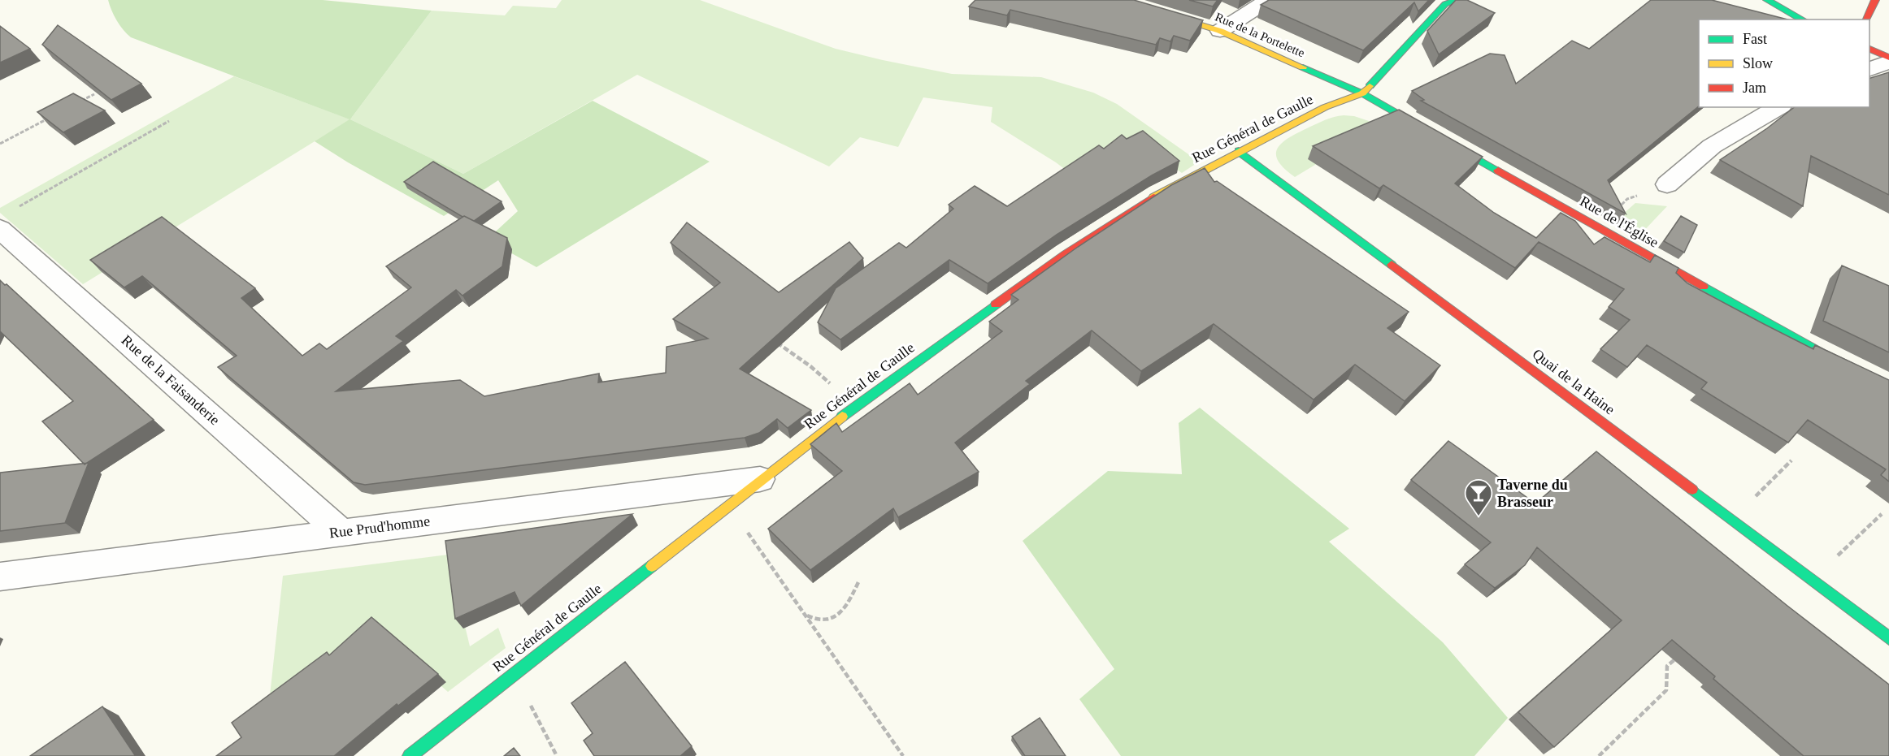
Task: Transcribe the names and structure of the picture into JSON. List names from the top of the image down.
{
  "streets": {
    "street": [
      "Rue de la Portelette",
      "Rue Général de Gaulle",
      "Rue de l'Église",
      "Rue de la Faisanderie",
      "Quai de la Haine",
      "Rue Prud'homme"
    ]
  },
  "crossings": [
    ["Rue de la Portelette", "Rue Général de Gaulle"],
    ["Rue de la Portelette", "Rue de l'Église"],
    ["Rue Général de Gaulle", "Rue de l'Église"],
    ["Rue Général de Gaulle", "Quai de la Haine"],
    ["Rue Général de Gaulle", "Rue Prud'homme"],
    ["Rue de la Faisanderie", "Rue Prud'homme"]
  ],
  "places": {
    "bar": ["Taverne du Brasseur"]
  },
  "legend": ["Fast", "Slow", "Jam"]
}
